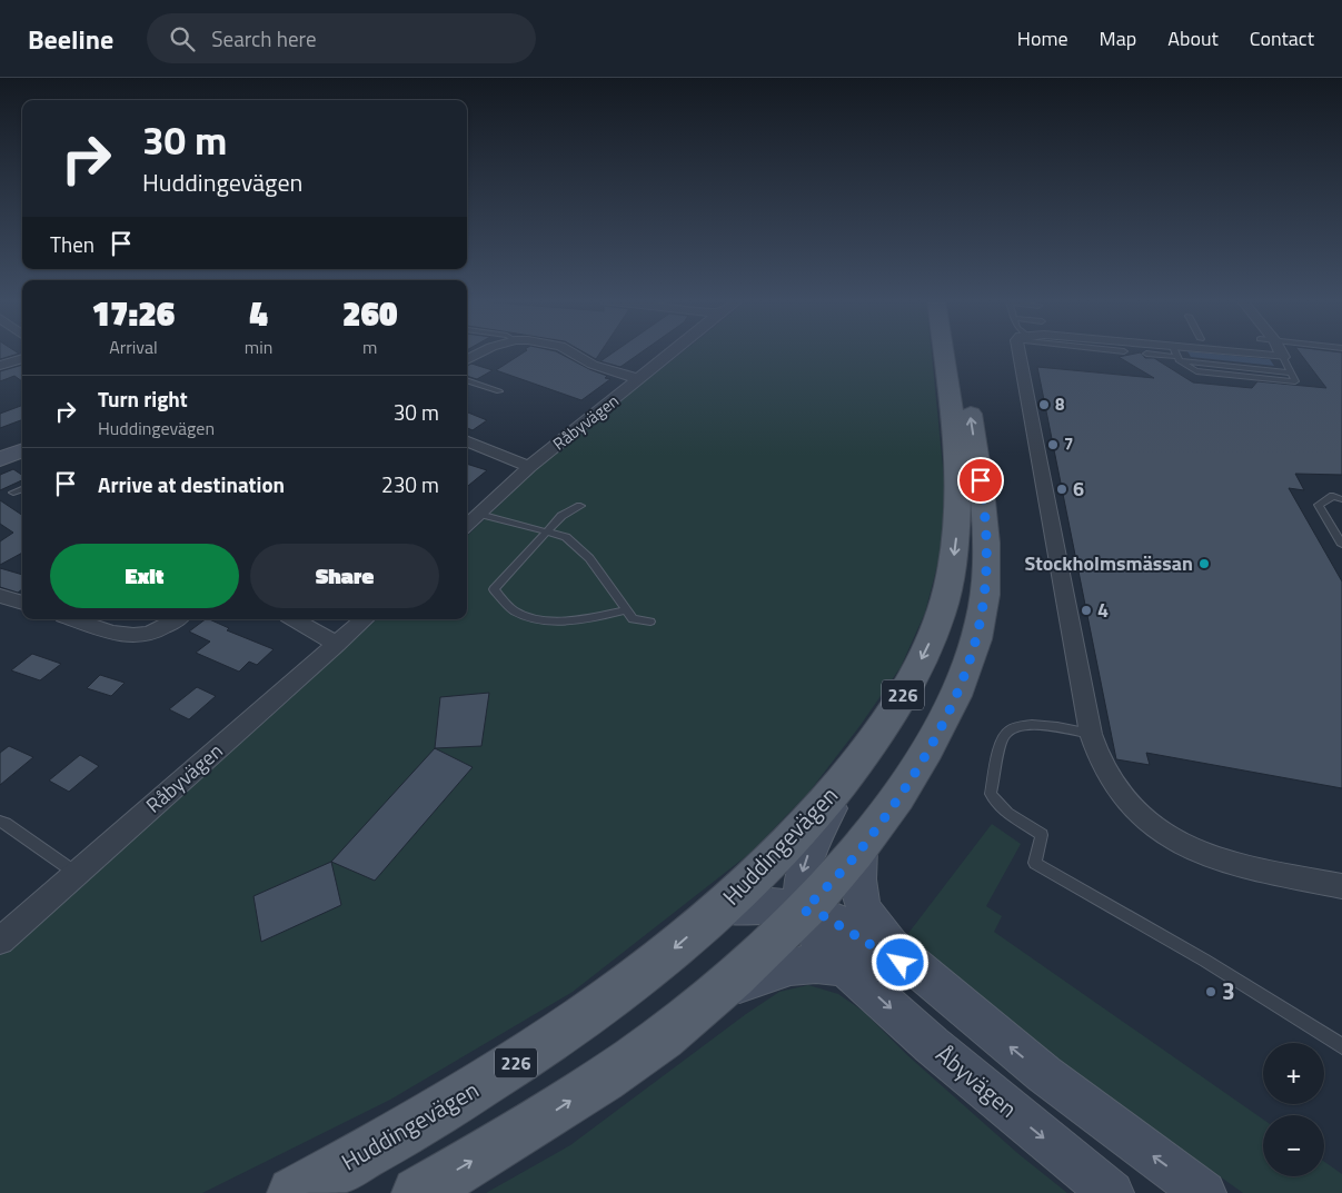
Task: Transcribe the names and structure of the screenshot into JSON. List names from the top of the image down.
{
  "streets": {
    "main road": ["226", "Huddingevägen"],
    "street": ["Råbyvägen", "Åbyvägen"]
  },
  "crossings": [
    ["226", "Åbyvägen"],
    ["Huddingevägen", "Åbyvägen"]
  ],
  "places": [
    "8",
    "7",
    "6",
    "Stockholmsmässan",
    "4",
    "3"
  ],
  "page": {
    "header": "Beeline",
    "search": "Search here",
    "nav": [
      "Home",
      "Map",
      "About",
      "Contact"
    ],
    "turn": ["30 m", "Huddingevägen"],
    "then": "Then",
    "eta": [
      "17:26",
      "Arrival",
      "4",
      "min",
      "260",
      "m"
    ],
    "list": [
      {
        "name": "Turn right",
        "note": "Huddingevägen",
        "value": "30 m"
      },
      {
        "name": "Arrive at destination",
        "value": "230 m"
      }
    ],
    "buttons": ["Exit", "Share"],
    "map_buttons": ["+", "−"]
  }
}
